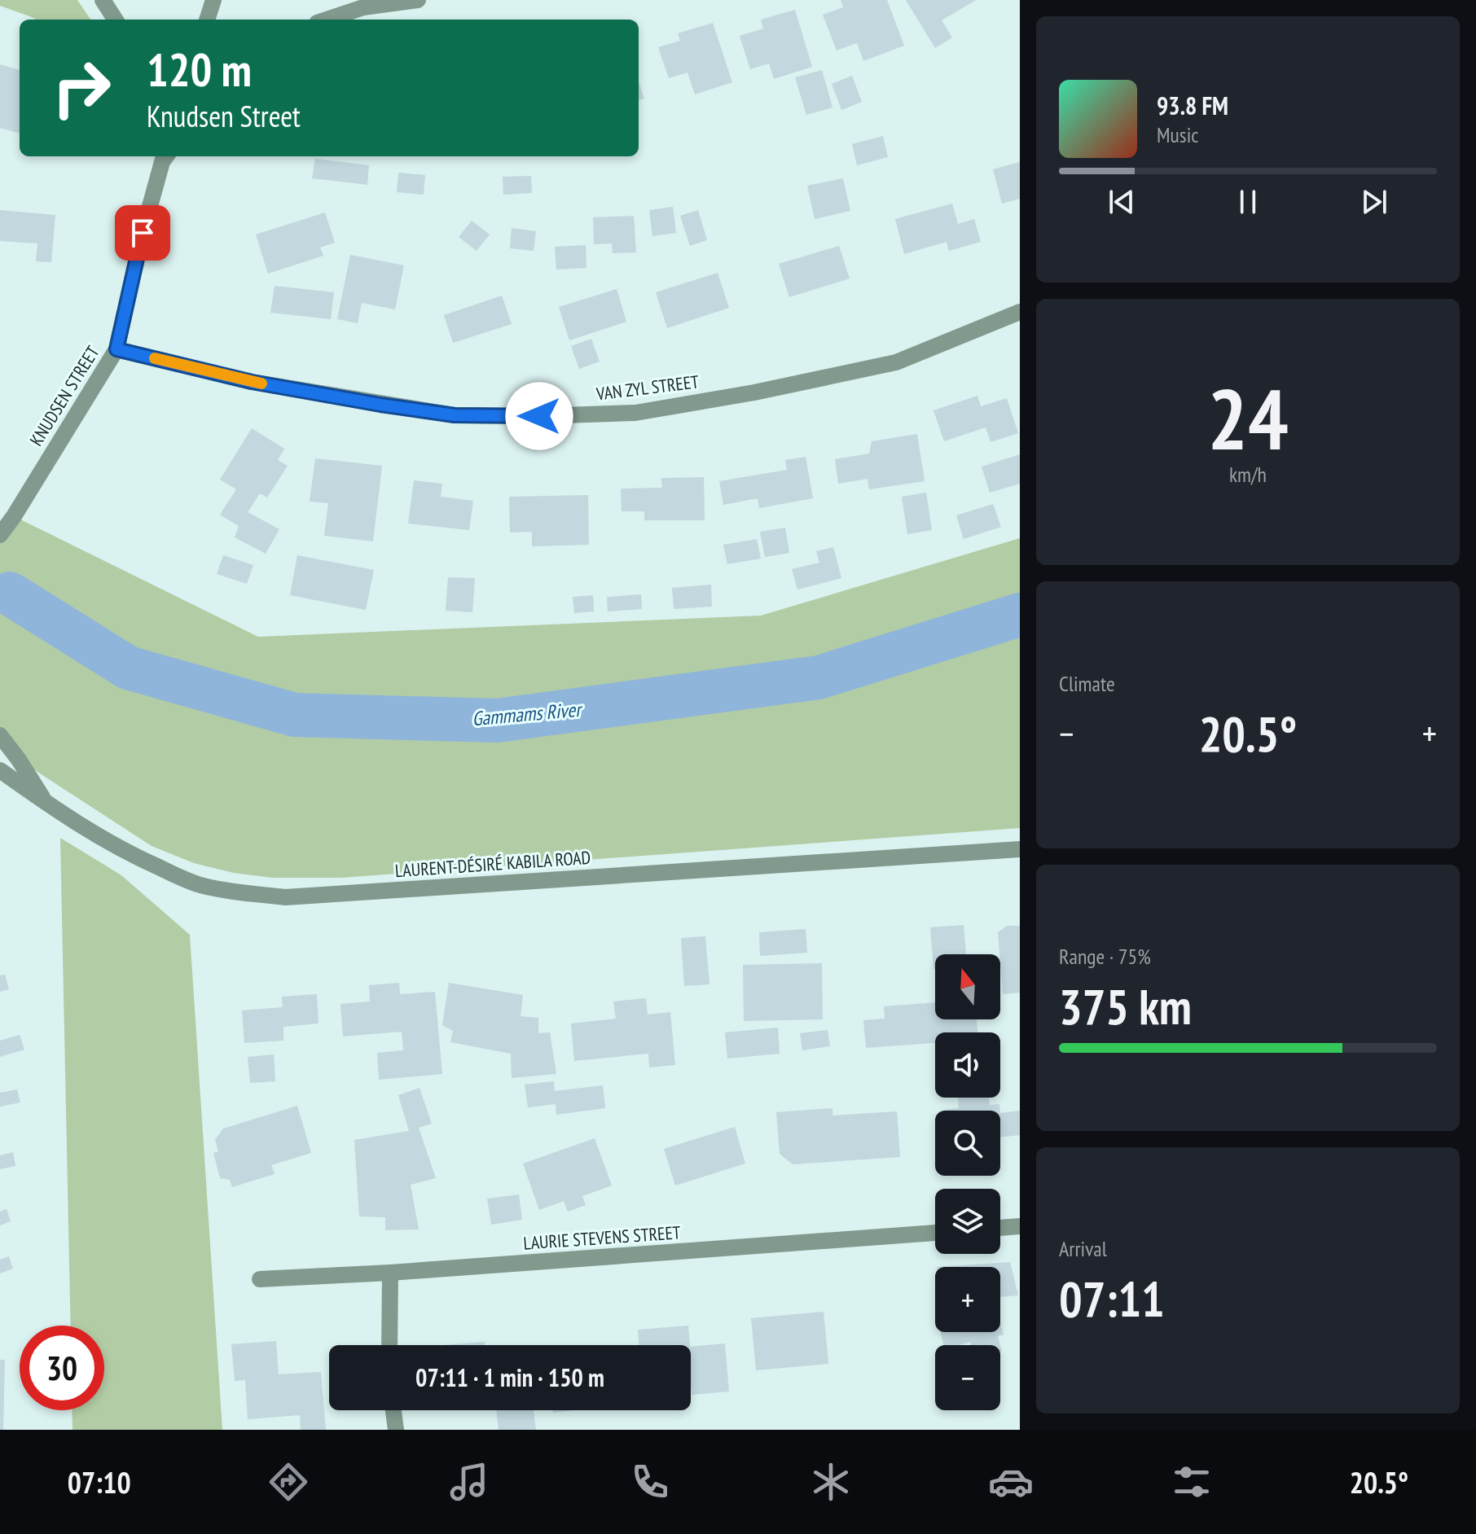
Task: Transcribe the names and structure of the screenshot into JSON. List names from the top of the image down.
{
  "streets": {
    "street": [
      "VAN ZYL STREET",
      "KNUDSEN STREET",
      "LAURENT-DÉSIRÉ KABILA ROAD",
      "LAURIE STEVENS STREET"
    ]
  },
  "crossings": [
    ["VAN ZYL STREET", "KNUDSEN STREET"]
  ],
  "water": ["Gammams River"],
  "north": "top",
  "page": {
    "turn": ["120 m", "Knudsen Street"],
    "song": ["93.8 FM", "Music"],
    "tile": [
      ["24", "km/h"],
      "Climate",
      ["Range · 75%", "375 km"],
      ["Arrival", "07:11"]
    ],
    "heat": ["−", "20.5°", "+"],
    "map_buttons": ["+", "−"],
    "limit": "30",
    "trip": "07:11 · 1 min · 150 m",
    "tabs": ["07:10", "20.5°"]
  }
}
